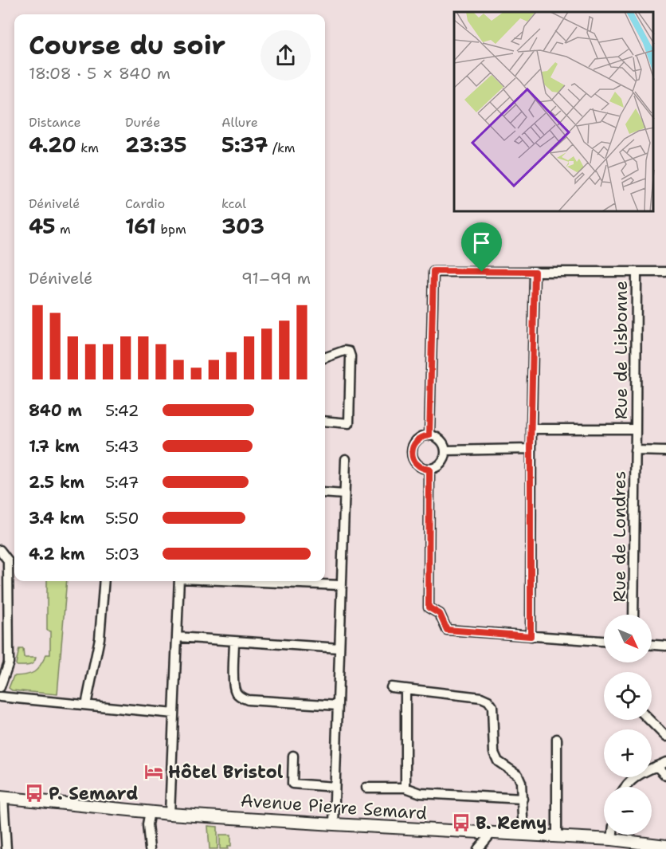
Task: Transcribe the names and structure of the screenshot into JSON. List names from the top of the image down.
{
  "streets": {
    "main road": ["Avenue Pierre Semard"],
    "street": ["Rue de Lisbonne", "Rue de Londres"]
  },
  "crossings": [
    ["Rue de Lisbonne", "Rue de Londres"]
  ],
  "places": {
    "hotel": ["Hôtel Bristol"],
    "bus stop": ["P. Semard", "B. Remy"]
  },
  "north": "bottom right",
  "page": {
    "heading": ["Course du soir", "18:08 · 5 × 840 m"],
    "stats": [
      ["Distance", "4.20 km"],
      ["Durée", "23:35"],
      ["Allure", "5:37 /km"],
      ["Dénivelé", "45 m"],
      ["Cardio", "161 bpm"],
      ["kcal", "303"]
    ],
    "chart": ["Dénivelé", "91–99 m"],
    "list": [
      {
        "name": "840 m",
        "note": "5:42"
      },
      {
        "name": "1.7 km",
        "note": "5:43"
      },
      {
        "name": "2.5 km",
        "note": "5:47"
      },
      {
        "name": "3.4 km",
        "note": "5:50"
      },
      {
        "name": "4.2 km",
        "note": "5:03"
      }
    ],
    "map_buttons": ["+", "−"]
  }
}
